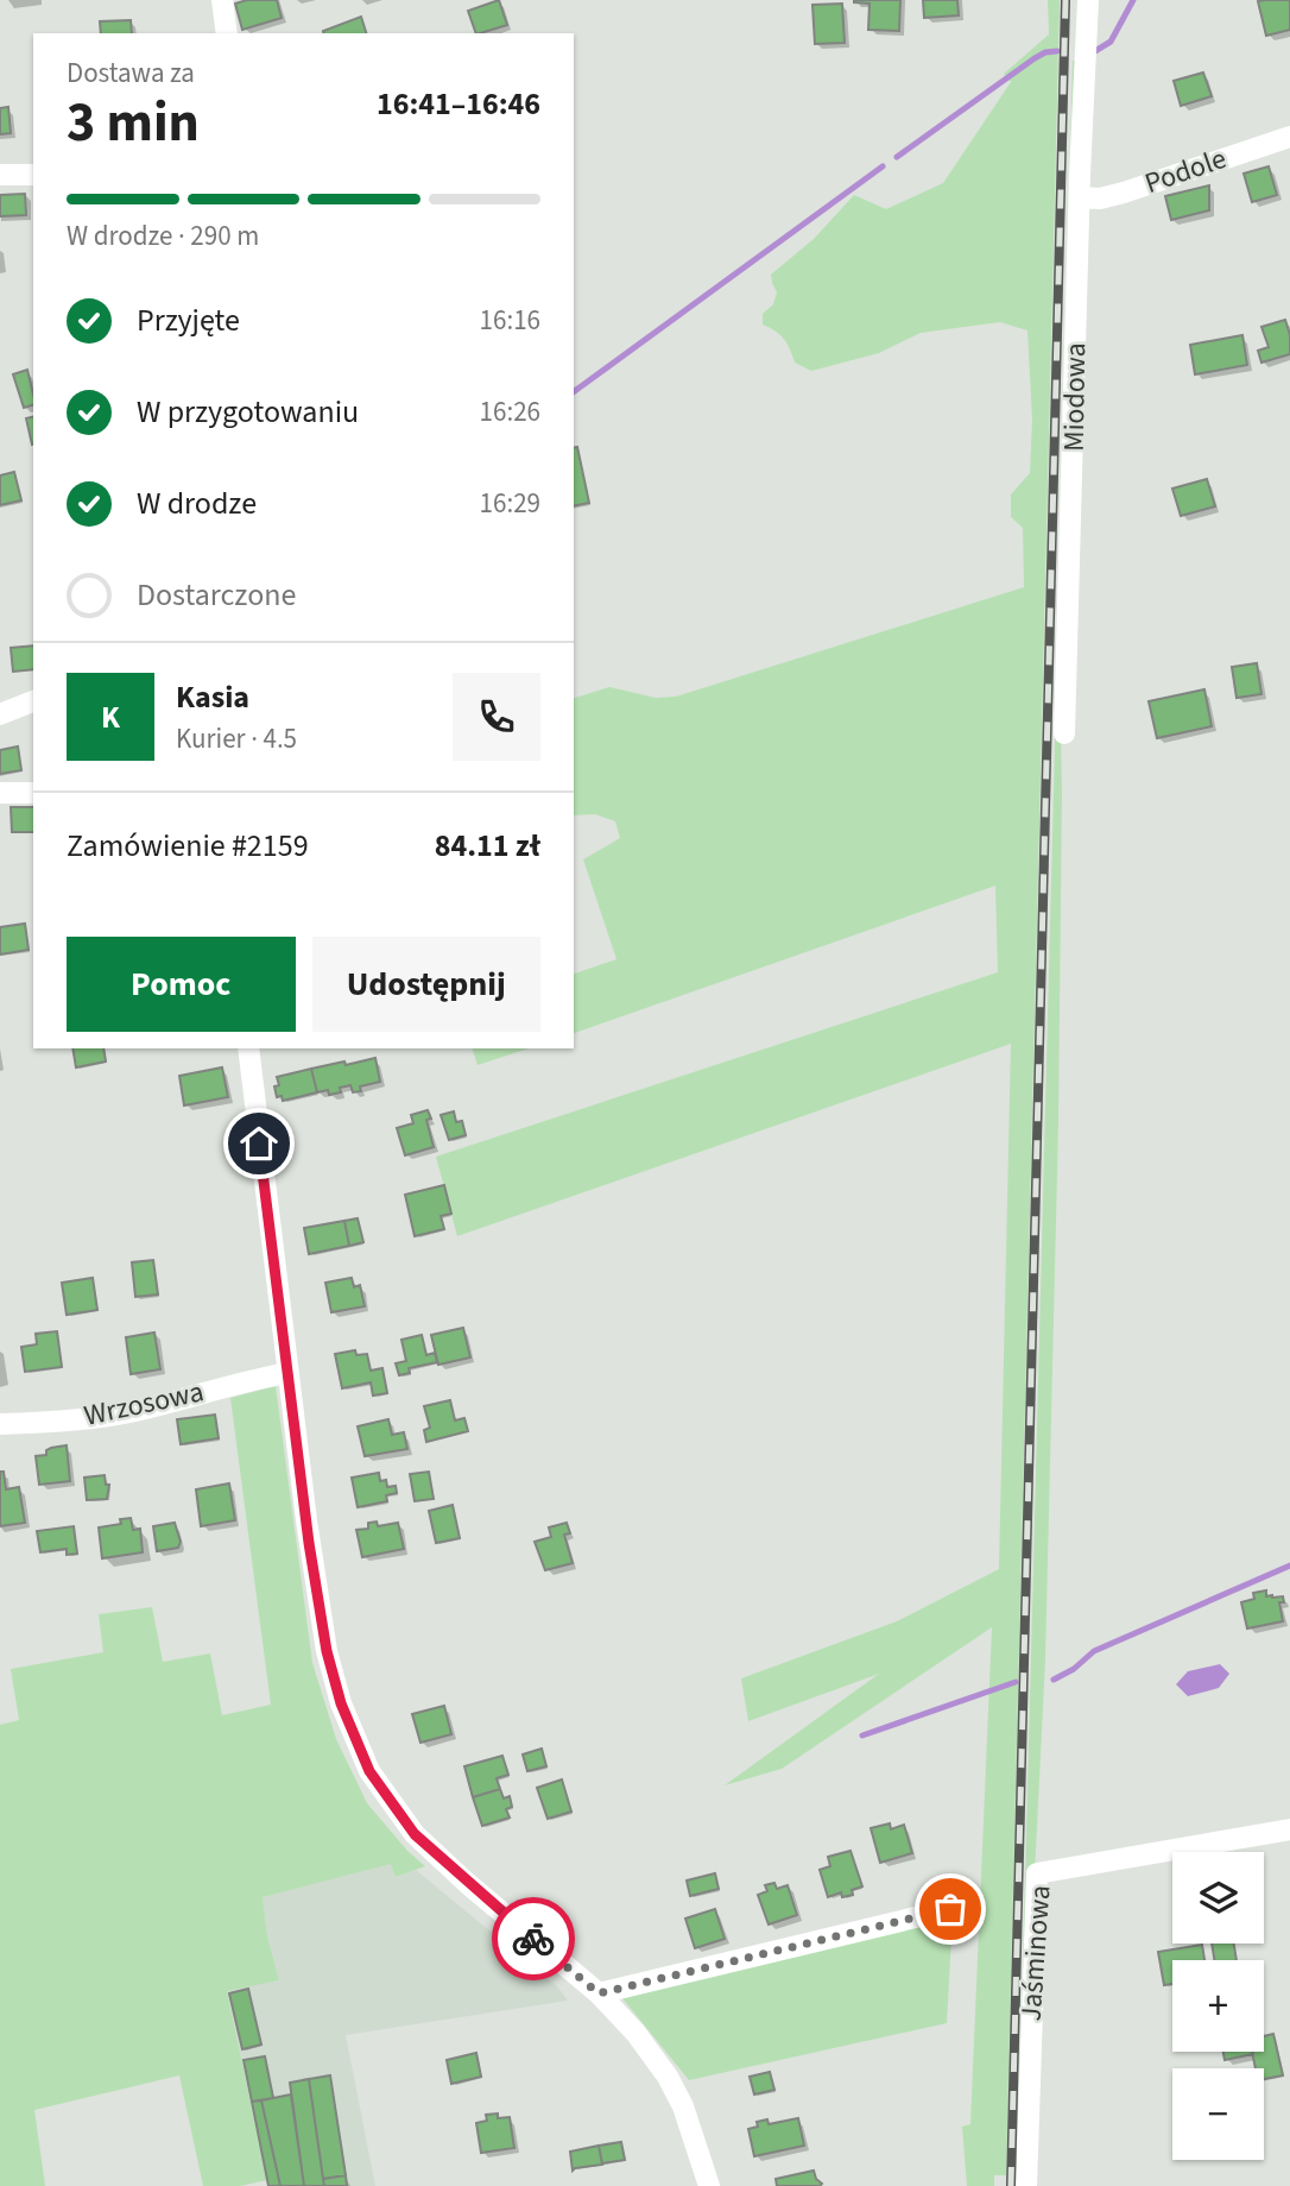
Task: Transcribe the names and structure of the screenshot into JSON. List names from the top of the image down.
{
  "streets": {
    "street": [
      "Podole",
      "Miodowa",
      "Wrzosowa",
      "Jaśminowa"
    ]
  },
  "crossings": [
    ["Podole", "Miodowa"]
  ],
  "page": {
    "heading": ["3 min", "Dostawa za", "16:41–16:46"],
    "panel": [
      "Kasia",
      "Kurier · 4.5",
      "Zamówienie #2159",
      "84.11 zł"
    ],
    "bar": "W drodze · 290 m",
    "list": [
      ["Przyjęte", "16:16"],
      ["W przygotowaniu", "16:26"],
      ["W drodze", "16:29"],
      "Dostarczone"
    ],
    "round": "K",
    "buttons": ["Pomoc", "Udostępnij"],
    "map_buttons": ["+", "−"]
  }
}
